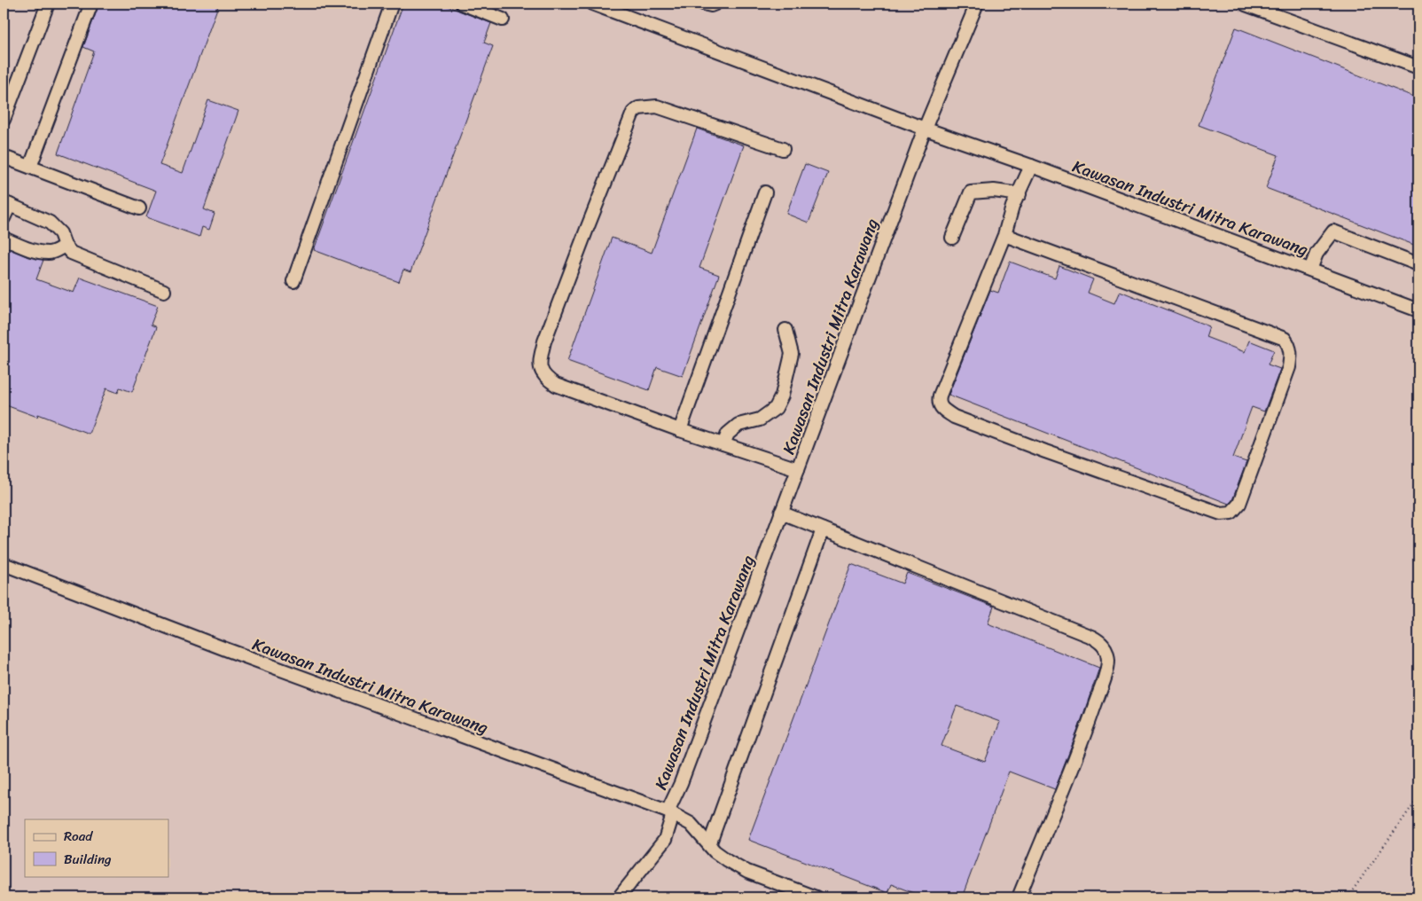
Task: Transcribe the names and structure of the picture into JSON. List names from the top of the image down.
{
  "streets": {
    "street": ["Kawasan Industri Mitra Karawang"]
  },
  "legend": ["Road", "Building"]
}
